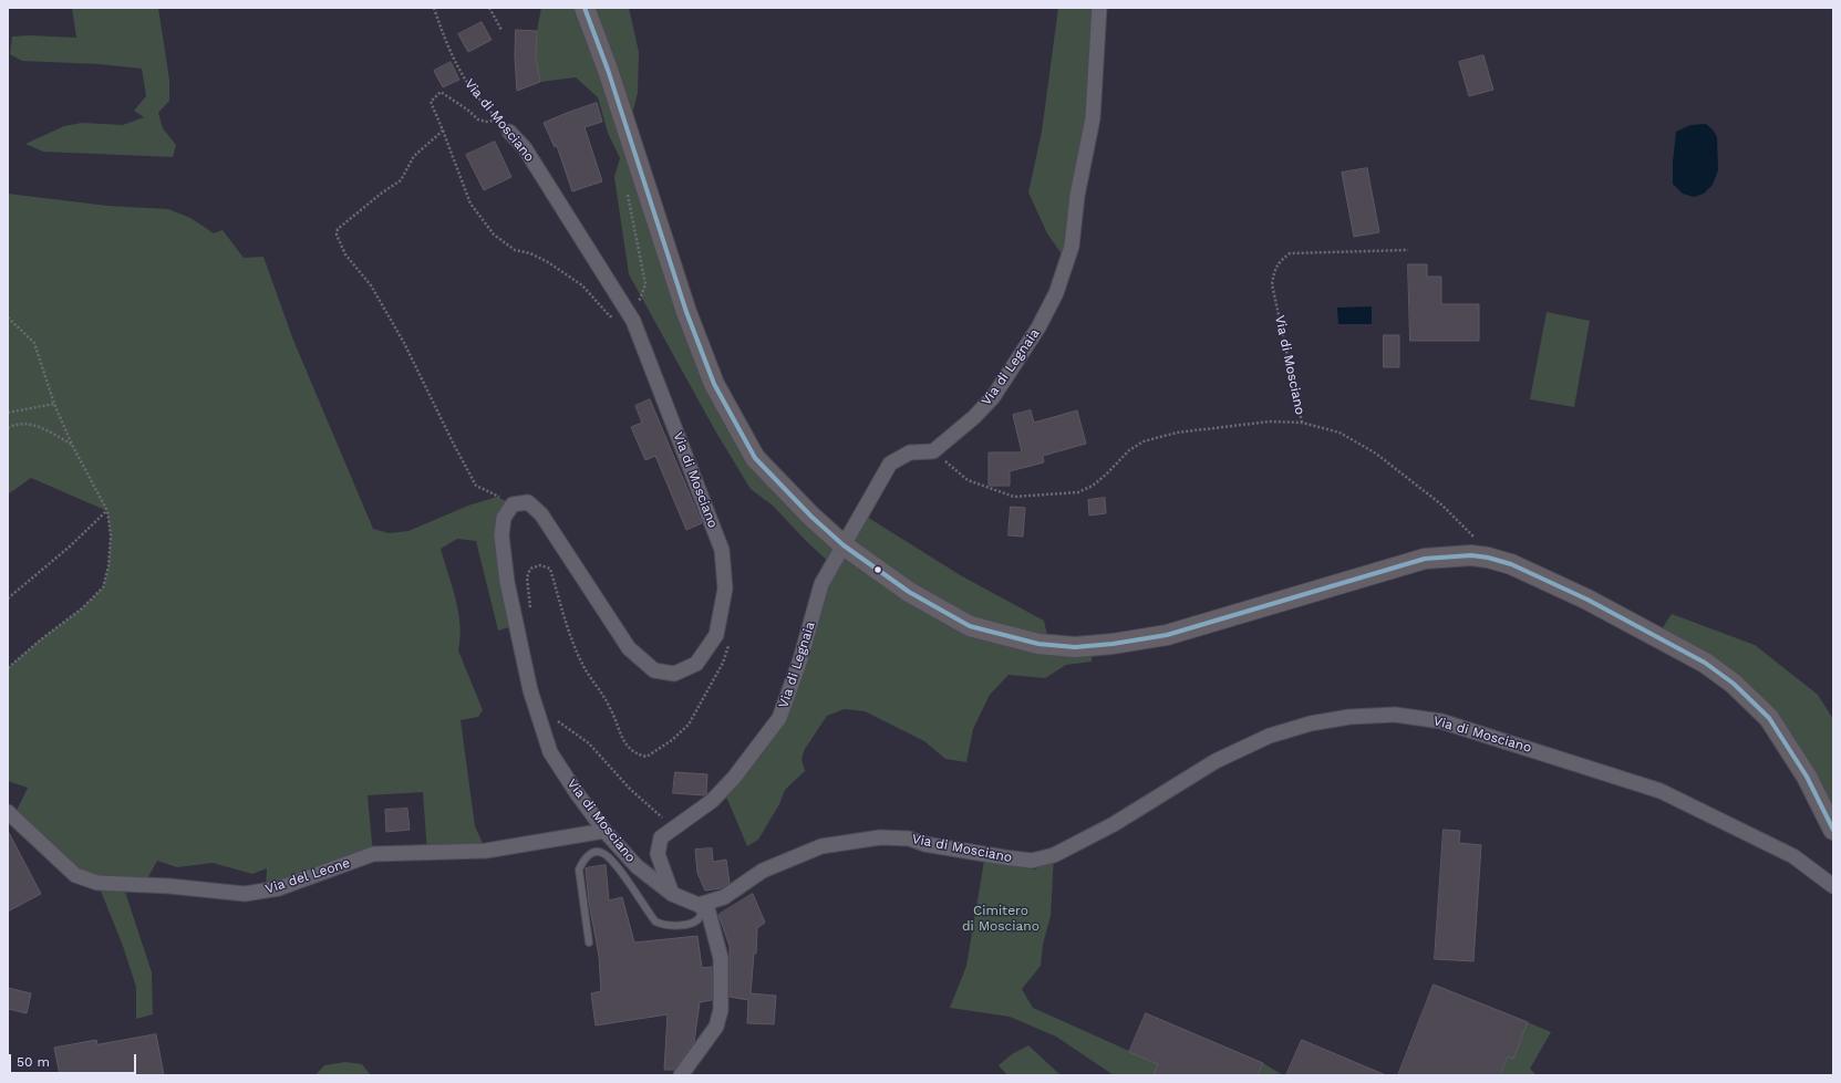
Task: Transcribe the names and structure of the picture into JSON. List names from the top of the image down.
{
  "streets": {
    "street": ["Via di Mosciano", "Via di Legnaia", "Via del Leone"]
  },
  "crossings": [
    ["Via di Mosciano", "Via di Legnaia"],
    ["Via di Mosciano", "Via del Leone"]
  ],
  "parks": ["Cimitero di Mosciano"],
  "scale_bar": "50 m"
}
